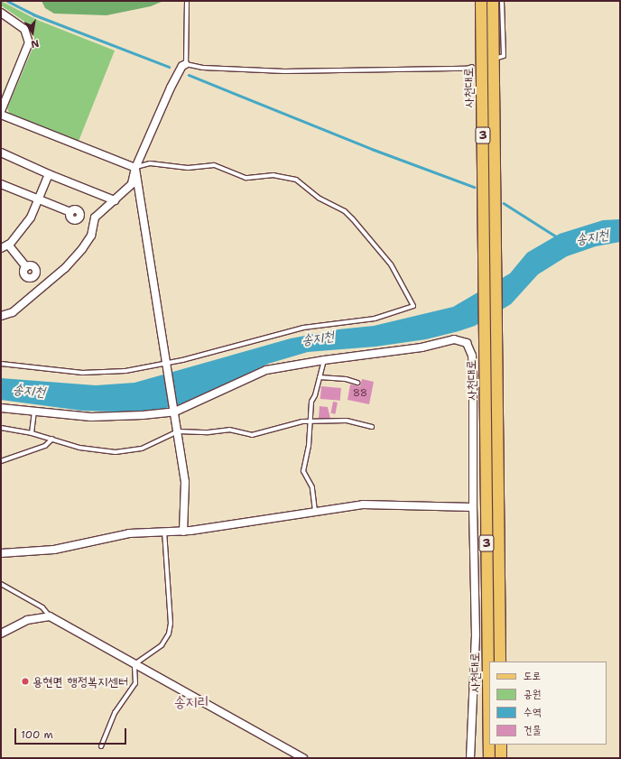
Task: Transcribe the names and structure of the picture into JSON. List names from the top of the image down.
{
  "streets": {
    "main road": ["사천대로", "3"]
  },
  "districts": ["송지리"],
  "water": ["송지천"],
  "places": ["용현면 행정복지센터"],
  "house_numbers": ["88"],
  "legend": [
    "도로",
    "공원",
    "수역",
    "건물"
  ],
  "scale_bar": "100 m",
  "north": "bottom"
}
